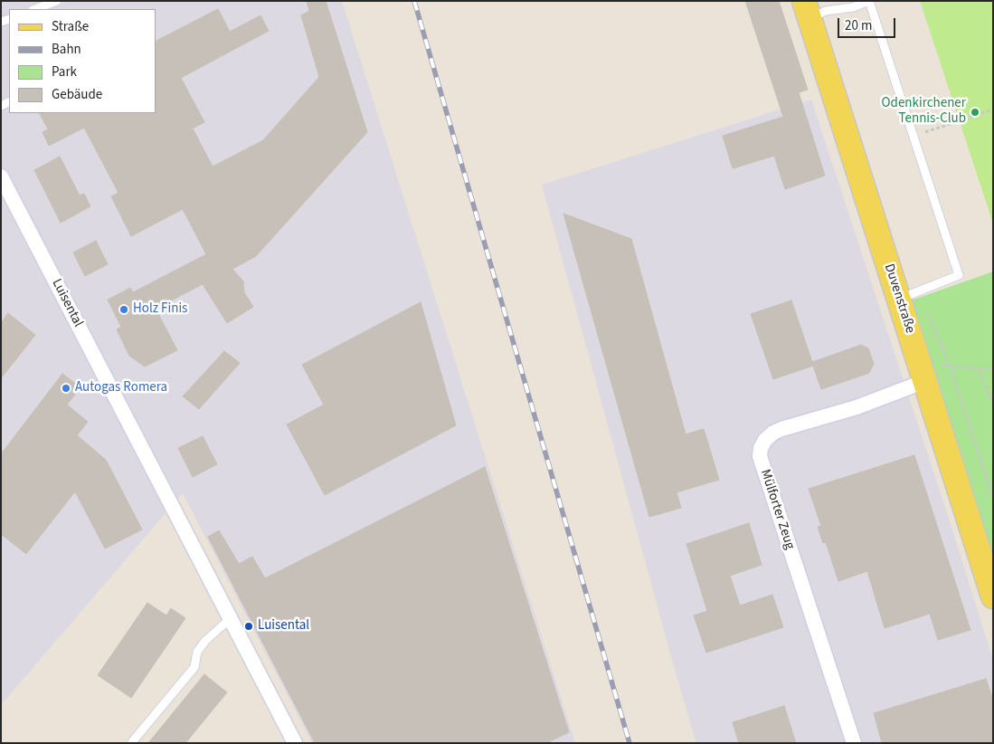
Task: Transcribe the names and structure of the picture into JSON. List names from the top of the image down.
{
  "streets": {
    "main road": ["Duvenstraße"],
    "street": ["Luisental", "Mülforter Zeug"]
  },
  "crossings": [
    ["Duvenstraße", "Mülforter Zeug"]
  ],
  "places": [
    "Odenkirchener Tennis-Club",
    "Holz Finis",
    "Autogas Romera",
    "Luisental"
  ],
  "legend": [
    "Straße",
    "Bahn",
    "Park",
    "Gebäude"
  ],
  "scale_bar": "20 m"
}
